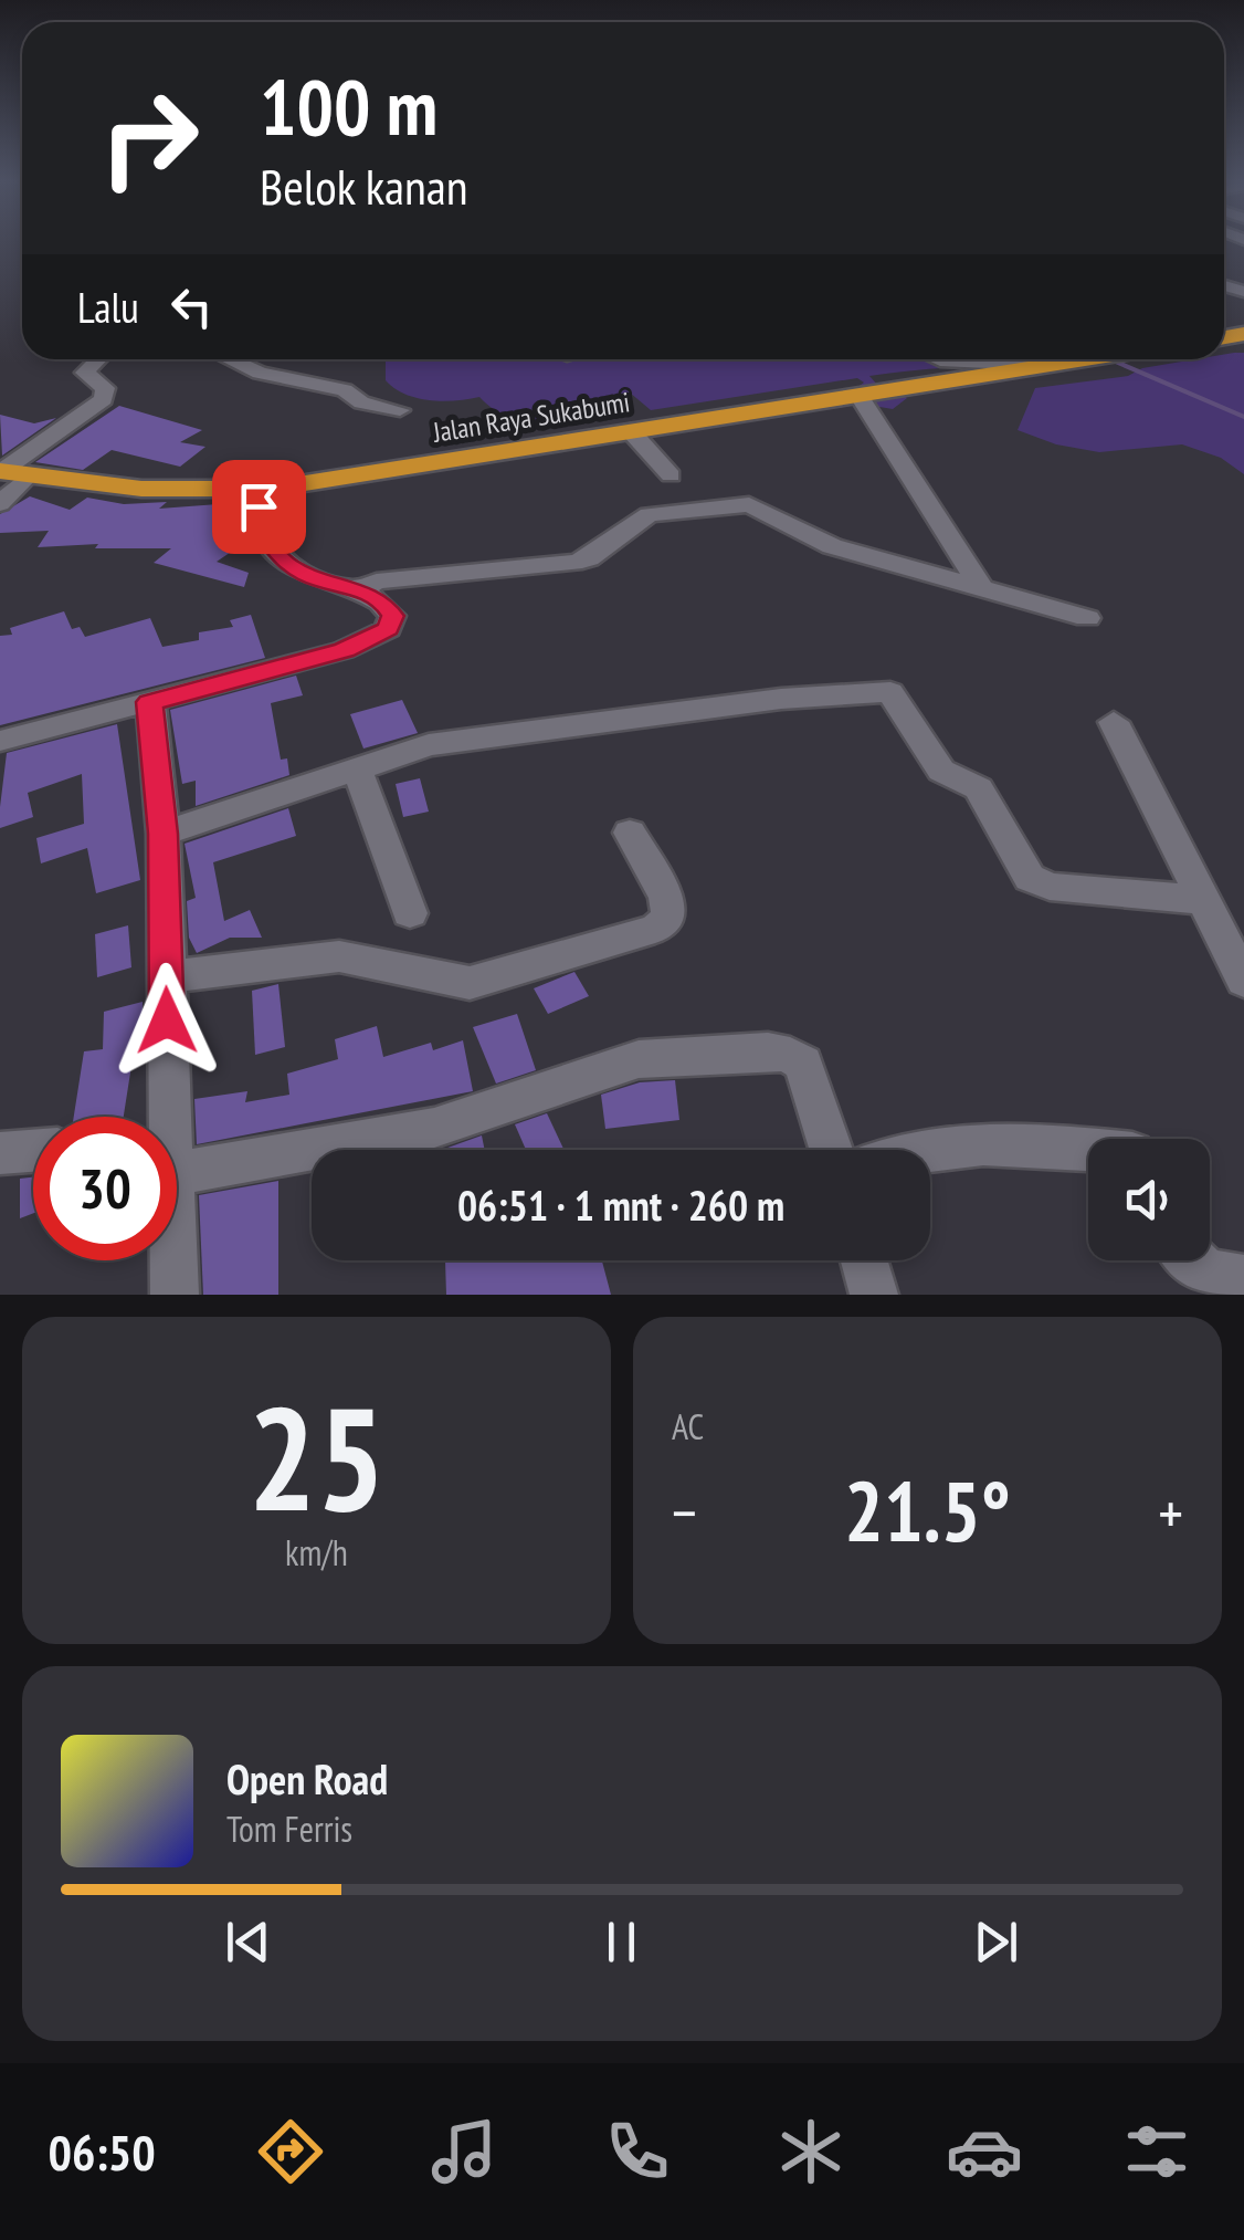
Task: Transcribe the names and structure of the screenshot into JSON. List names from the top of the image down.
{
  "streets": {
    "highway": ["Jalan Raya Sukabumi"]
  },
  "page": {
    "turn": ["100 m", "Belok kanan"],
    "then": "Lalu",
    "limit": "30",
    "trip": "06:51 · 1 mnt · 260 m",
    "tile": [
      ["25", "km/h"],
      "AC"
    ],
    "heat": ["−", "21.5°", "+"],
    "song": ["Open Road", "Tom Ferris"],
    "tabs": "06:50"
  }
}
